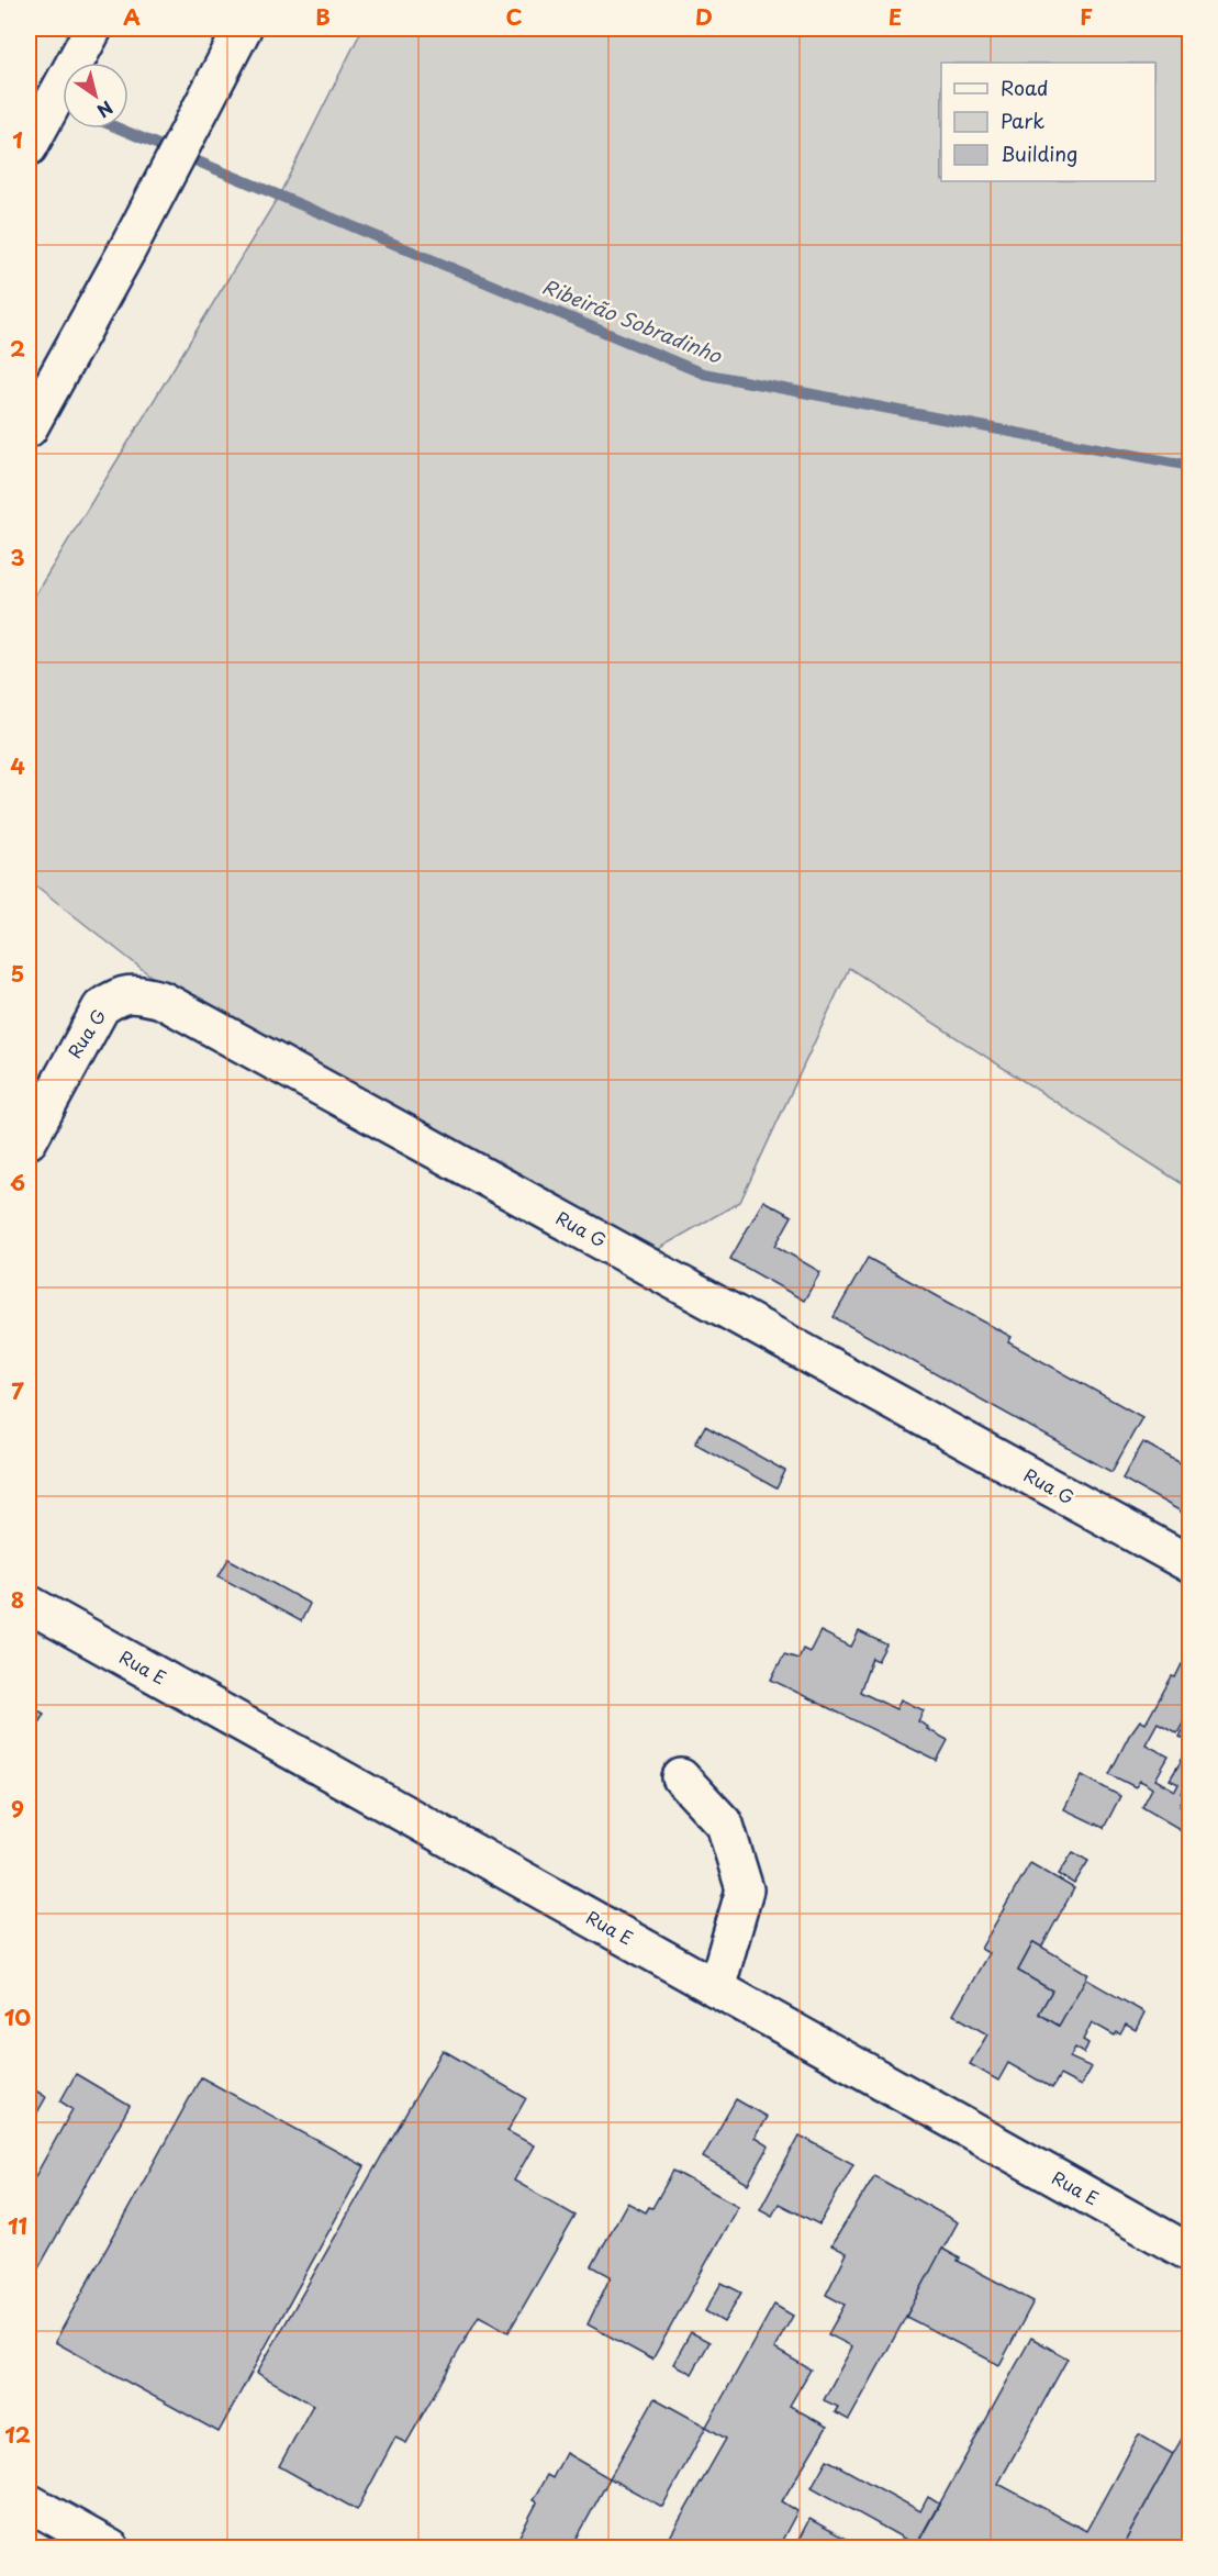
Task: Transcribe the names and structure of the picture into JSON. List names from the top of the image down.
{
  "streets": {
    "main road": ["Rua G", "Rua E"]
  },
  "water": ["Ribeirão Sobradinho"],
  "legend": ["Road", "Park", "Building"],
  "north": "bottom right",
  "grid": {
    "columns": [
      "A",
      "B",
      "C",
      "D",
      "E",
      "F"
    ],
    "rows": [
      "1",
      "2",
      "3",
      "4",
      "5",
      "6",
      "7",
      "8",
      "9",
      "10",
      "11",
      "12"
    ]
  }
}
